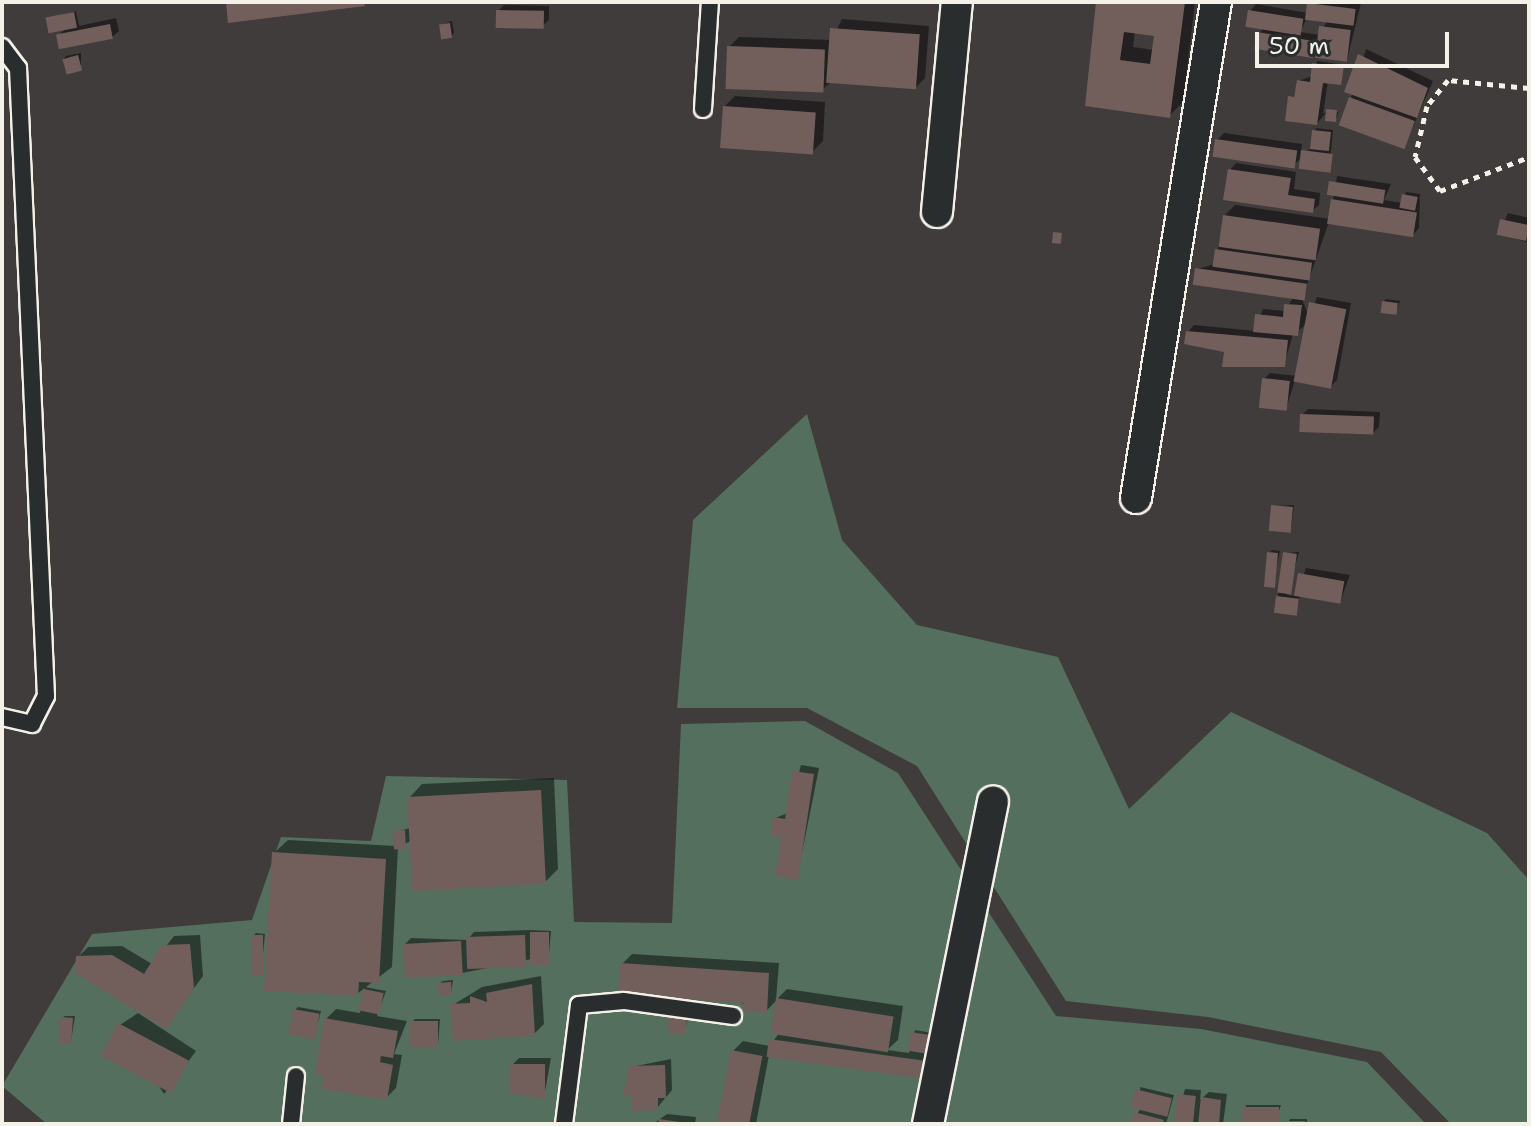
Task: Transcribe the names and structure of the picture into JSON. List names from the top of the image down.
{
  "scale_bar": "50 m"
}
